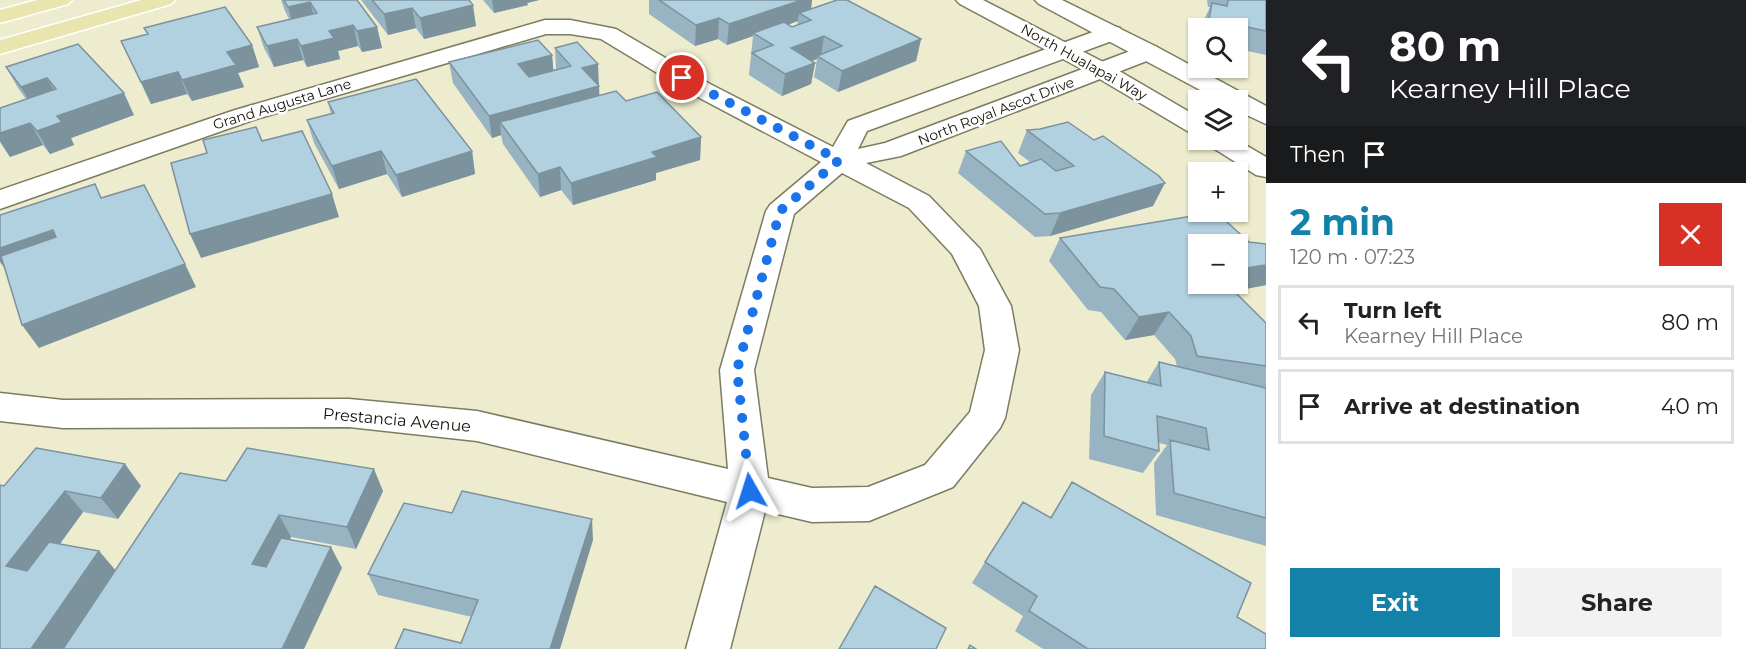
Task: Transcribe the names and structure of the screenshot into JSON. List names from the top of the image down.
{
  "streets": {
    "street": [
      "North Hualapai Way",
      "Grand Augusta Lane",
      "North Royal Ascot Drive",
      "Prestancia Avenue"
    ]
  },
  "crossings": [
    ["North Hualapai Way", "North Royal Ascot Drive"],
    ["Grand Augusta Lane", "North Royal Ascot Drive"],
    ["North Royal Ascot Drive", "Prestancia Avenue"]
  ],
  "page": {
    "turn": ["80 m", "Kearney Hill Place"],
    "map_buttons": ["+", "−"],
    "then": "Then",
    "heading": ["2 min", "120 m · 07:23"],
    "list": [
      {
        "name": "Turn left",
        "note": "Kearney Hill Place",
        "value": "80 m"
      },
      {
        "name": "Arrive at destination",
        "value": "40 m"
      }
    ],
    "buttons": ["Exit", "Share"]
  }
}
